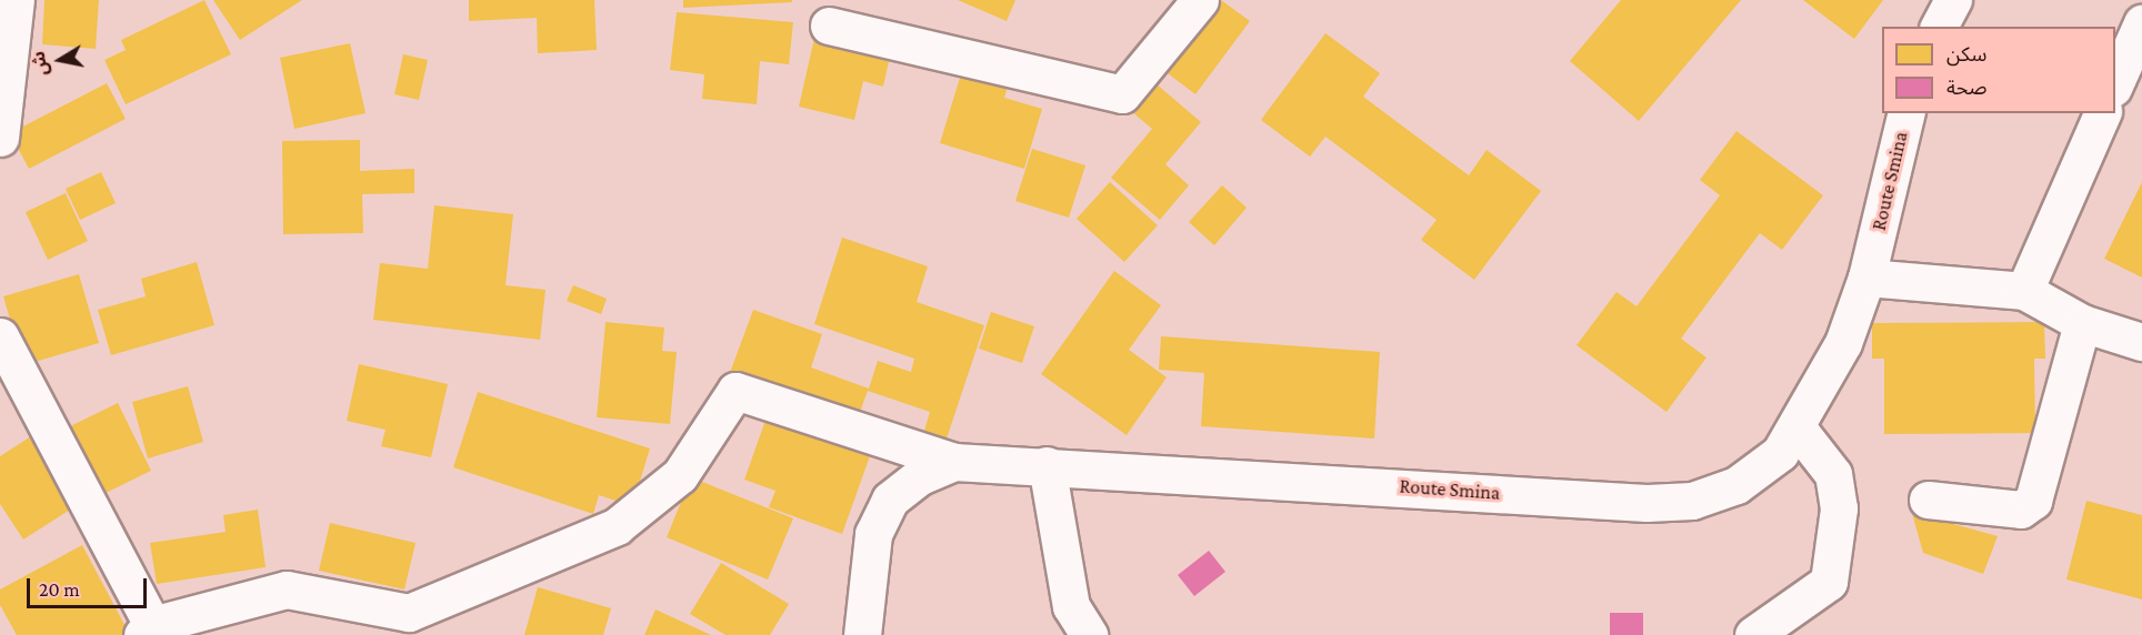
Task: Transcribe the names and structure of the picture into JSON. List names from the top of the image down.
{
  "streets": {
    "street": ["Route Smina"]
  },
  "legend": ["سكن", "صحة"],
  "scale_bar": "20 m",
  "north": "left"
}
